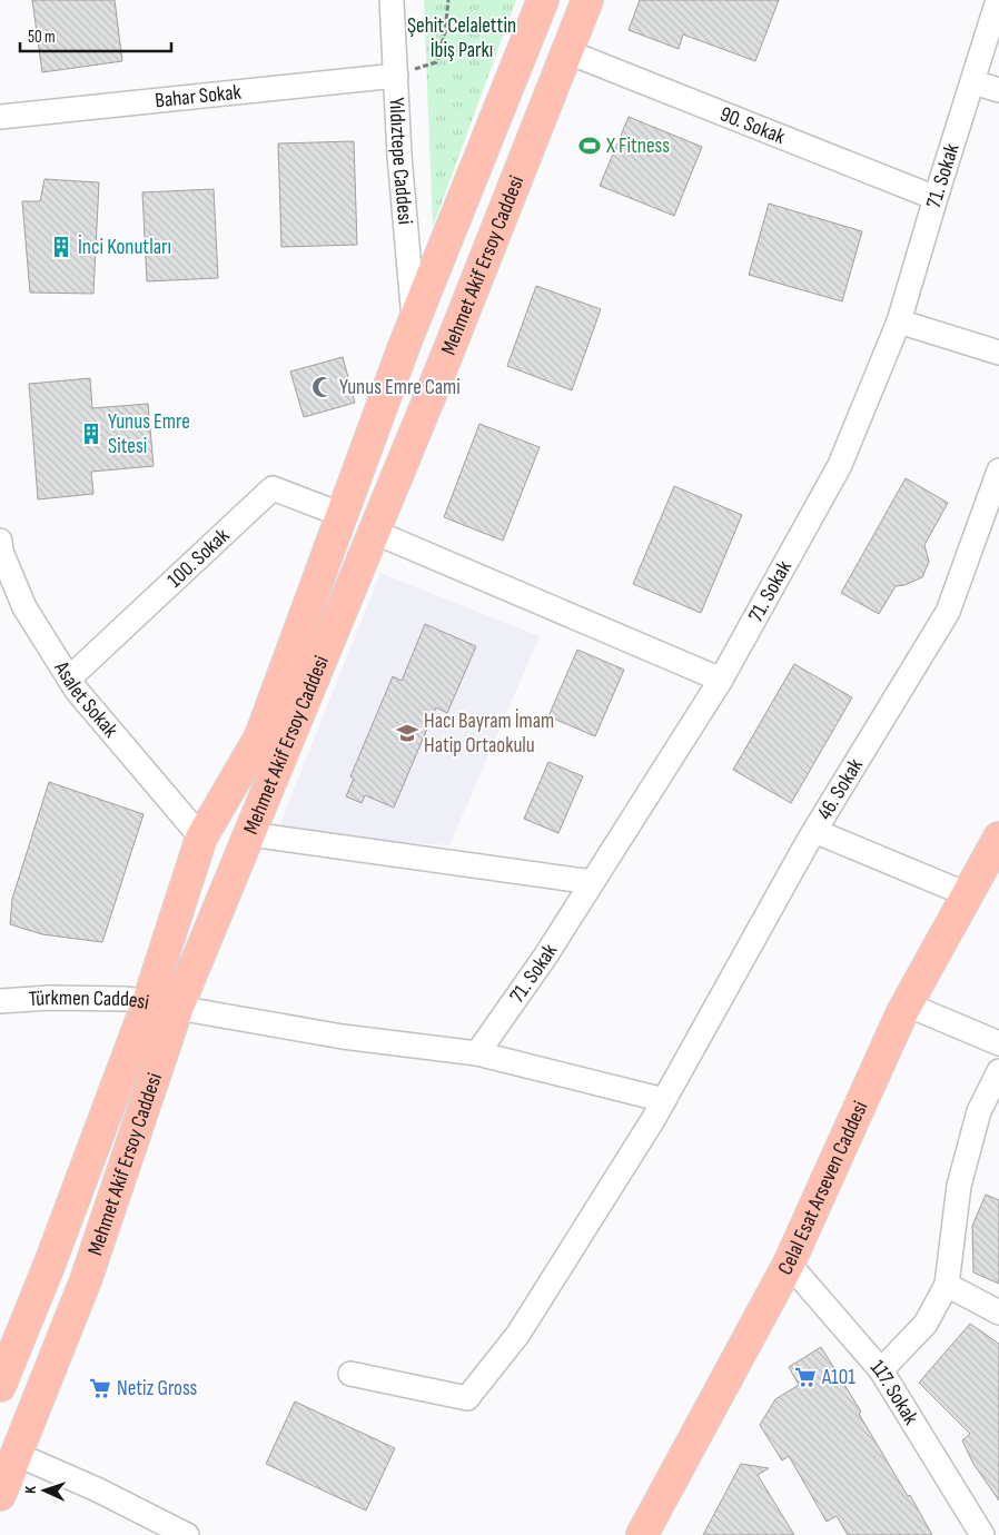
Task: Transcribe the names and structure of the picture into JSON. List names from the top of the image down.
{
  "streets": {
    "main road": ["Mehmet Akif Ersoy Caddesi", "Celal Esat Arseven Caddesi"],
    "street": [
      "Bahar Sokak",
      "90. Sokak",
      "Yıldıztepe Caddesi",
      "71. Sokak",
      "100. Sokak",
      "Asalet Sokak",
      "46. Sokak",
      "Türkmen Caddesi",
      "117. Sokak"
    ]
  },
  "crossings": [
    ["Bahar Sokak", "Yıldıztepe Caddesi"],
    ["90. Sokak", "71. Sokak"],
    ["90. Sokak", "Mehmet Akif Ersoy Caddesi"],
    ["Yıldıztepe Caddesi", "Mehmet Akif Ersoy Caddesi"],
    ["71. Sokak", "Türkmen Caddesi"],
    ["Mehmet Akif Ersoy Caddesi", "100. Sokak"],
    ["Mehmet Akif Ersoy Caddesi", "Asalet Sokak"],
    ["Mehmet Akif Ersoy Caddesi", "Türkmen Caddesi"],
    ["100. Sokak", "Asalet Sokak"],
    ["46. Sokak", "Türkmen Caddesi"],
    ["Celal Esat Arseven Caddesi", "117. Sokak"]
  ],
  "parks": ["Şehit Celalettin İbiş Parkı"],
  "places": {
    "sports": ["X Fitness"],
    "building": ["İnci Konutları", "Yunus Emre Sitesi"],
    "mosque": ["Yunus Emre Cami"],
    "school or university": ["Hacı Bayram İmam Hatip Ortaokulu"],
    "supermarket": ["A101", "Netiz Gross"]
  },
  "scale_bar": "50 m",
  "north": "left"
}
